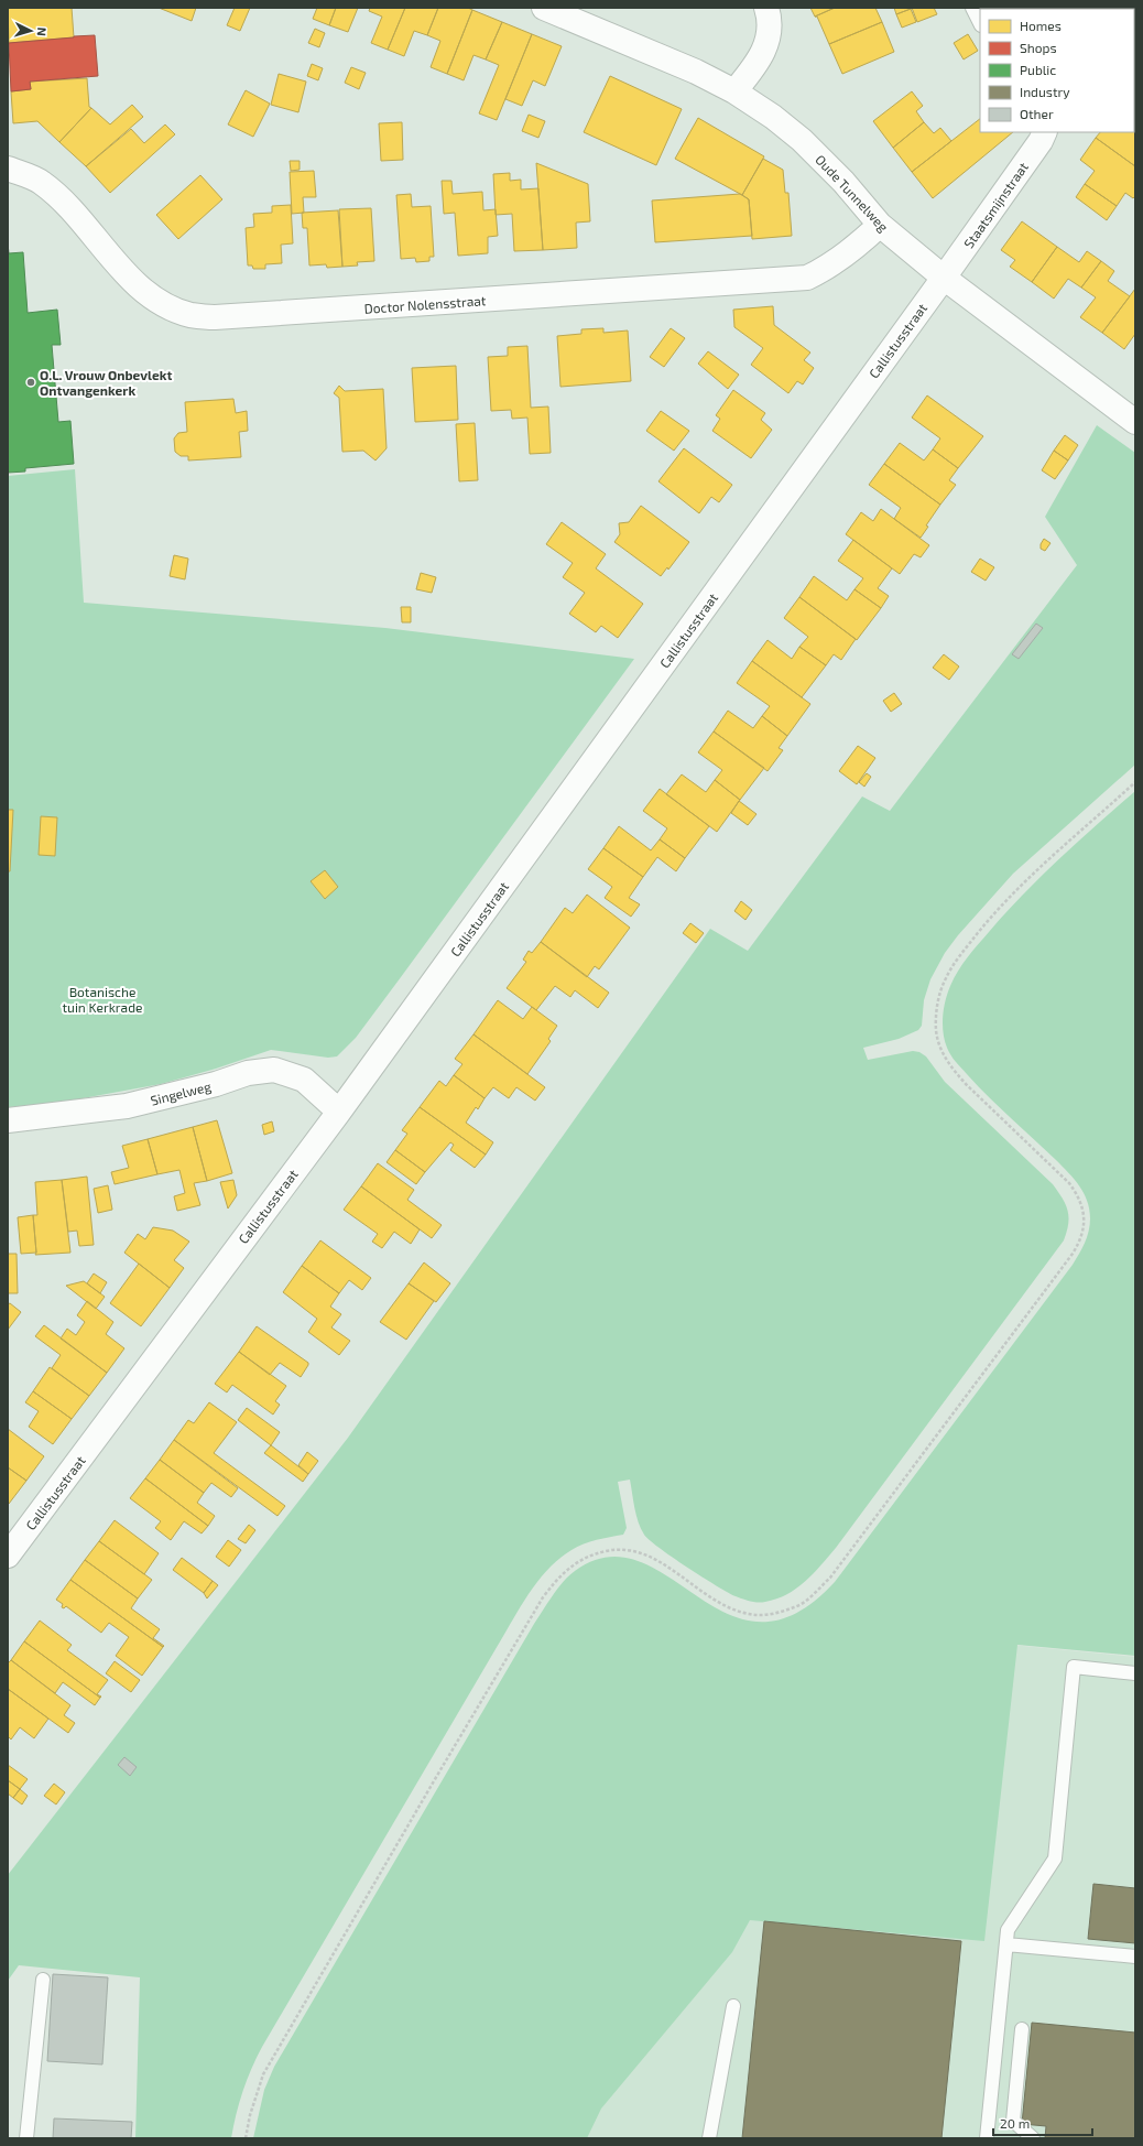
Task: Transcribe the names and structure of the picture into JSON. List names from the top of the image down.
{
  "streets": {
    "street": [
      "Oude Tunnelweg",
      "Staatsmijnstraat",
      "Doctor Nolensstraat",
      "Callistusstraat",
      "Singelweg"
    ]
  },
  "crossings": [
    ["Oude Tunnelweg", "Staatsmijnstraat"],
    ["Oude Tunnelweg", "Doctor Nolensstraat"],
    ["Oude Tunnelweg", "Callistusstraat"],
    ["Staatsmijnstraat", "Callistusstraat"],
    ["Callistusstraat", "Singelweg"]
  ],
  "parks": ["Botanische tuin Kerkrade"],
  "places": ["O.L. Vrouw Onbevlekt Ontvangenkerk"],
  "legend": [
    "Homes",
    "Shops",
    "Public",
    "Industry",
    "Other"
  ],
  "scale_bar": "20 m",
  "north": "right"
}
